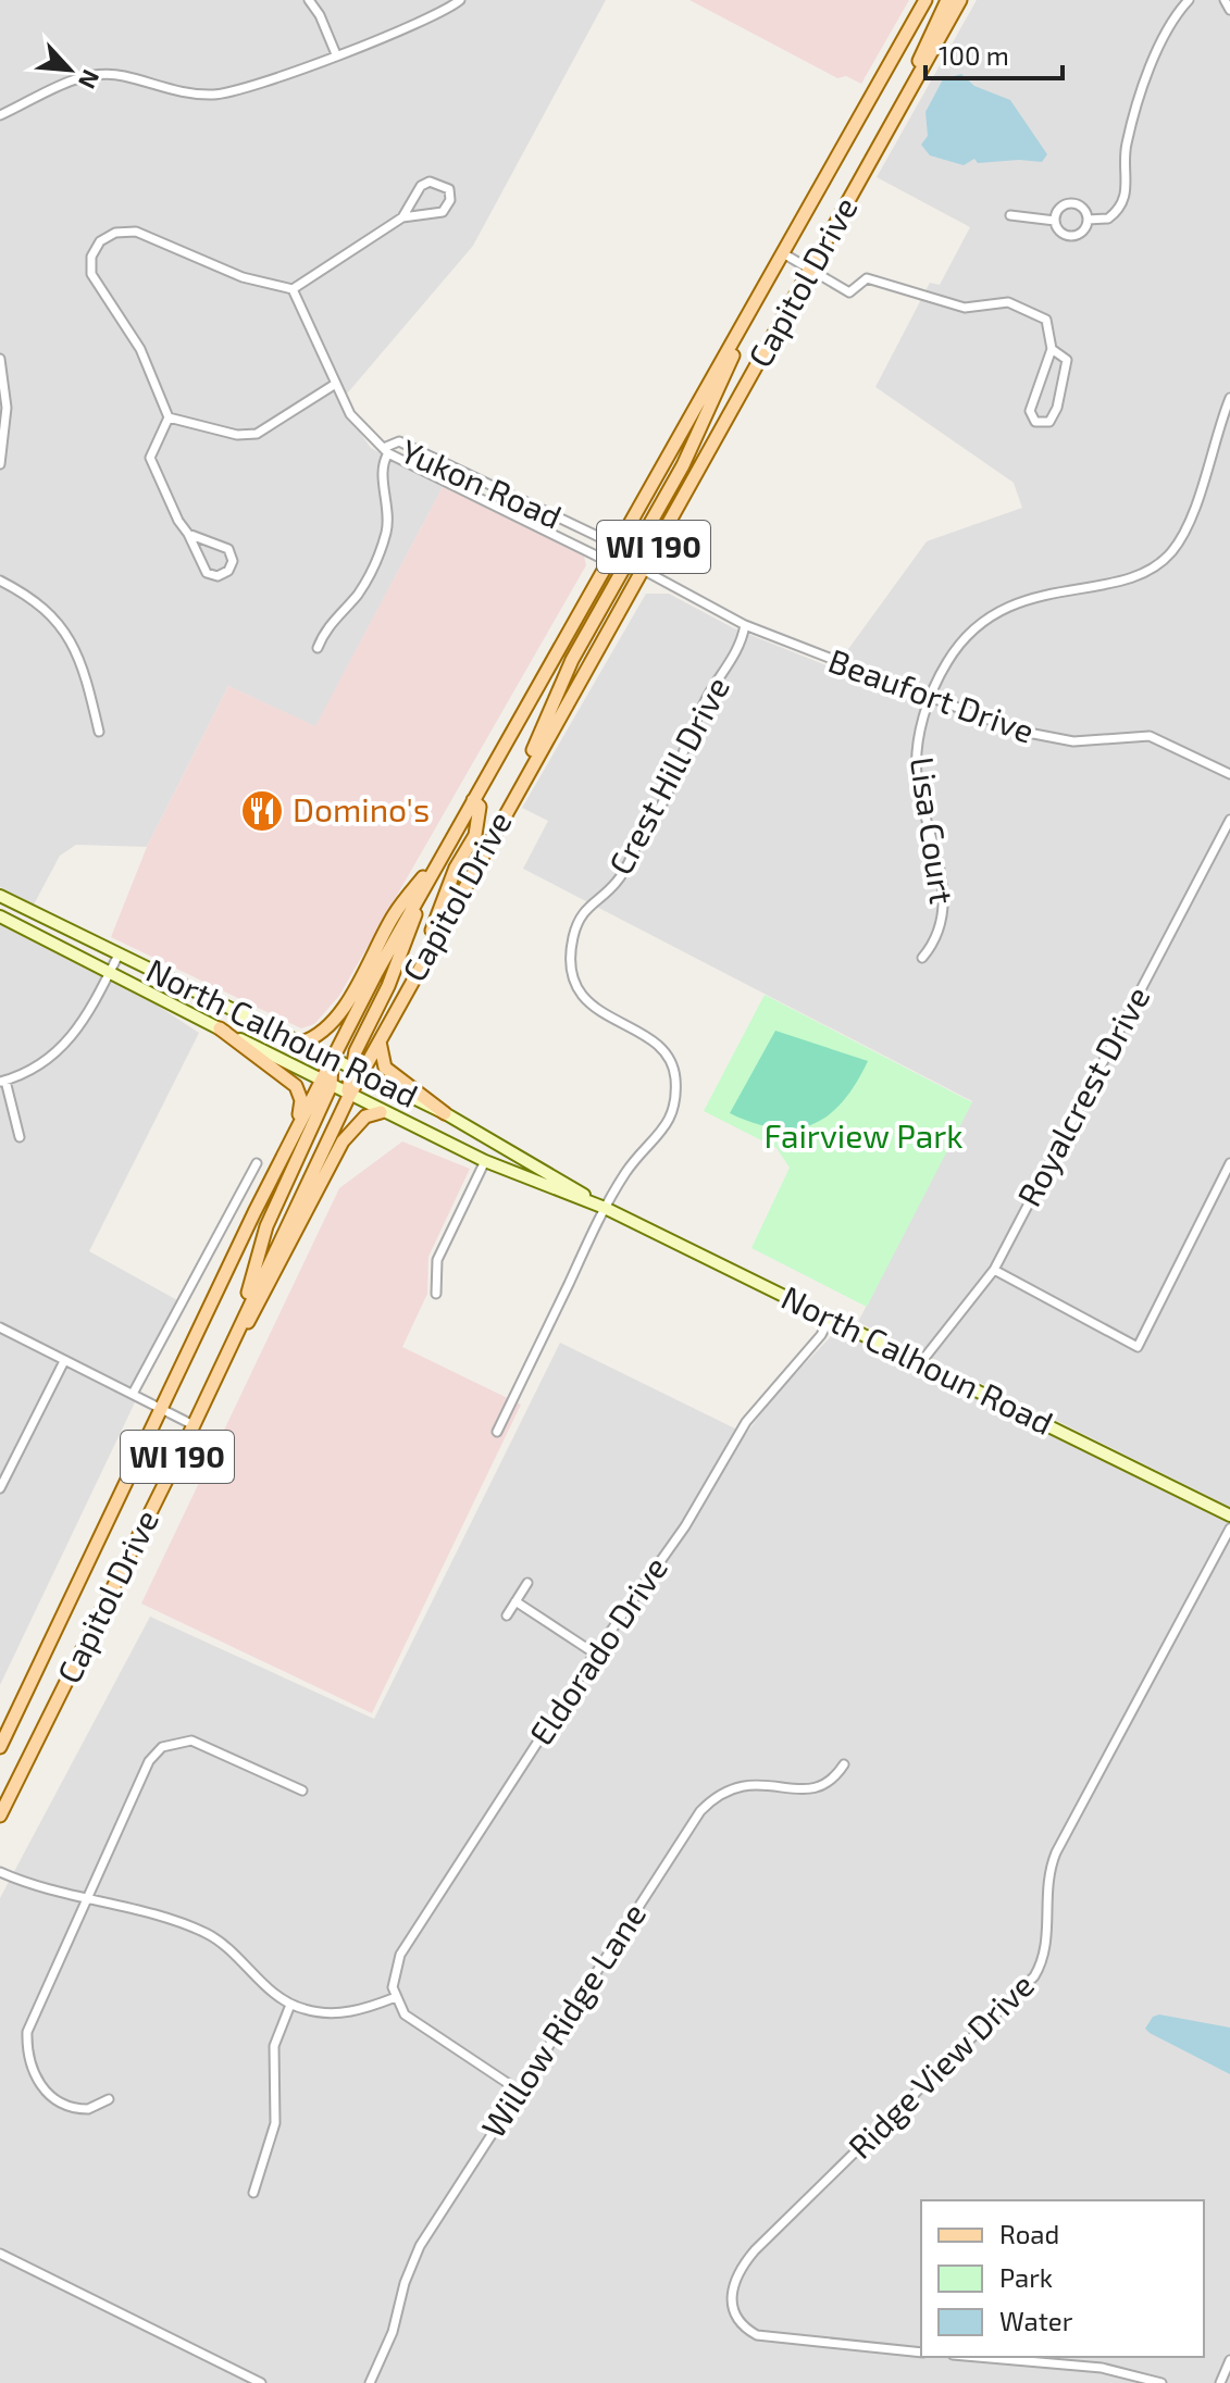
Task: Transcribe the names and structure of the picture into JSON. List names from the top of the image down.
{
  "streets": {
    "main road": ["Capitol Drive", "WI 190"],
    "street": [
      "Yukon Road",
      "Beaufort Drive",
      "Crest Hill Drive",
      "Lisa Court",
      "North Calhoun Road",
      "Royalcrest Drive",
      "Eldorado Drive",
      "Willow Ridge Lane",
      "Ridge View Drive"
    ]
  },
  "crossings": [
    ["Capitol Drive", "Yukon Road"],
    ["Capitol Drive", "Beaufort Drive"],
    ["Capitol Drive", "North Calhoun Road"],
    ["Yukon Road", "Beaufort Drive"],
    ["Beaufort Drive", "Crest Hill Drive"],
    ["Beaufort Drive", "Lisa Court"],
    ["Crest Hill Drive", "North Calhoun Road"],
    ["North Calhoun Road", "Royalcrest Drive"],
    ["North Calhoun Road", "Eldorado Drive"]
  ],
  "parks": ["Fairview Park"],
  "places": {
    "restaurant": ["Domino's"]
  },
  "legend": ["Road", "Park", "Water"],
  "scale_bar": "100 m",
  "north": "bottom right"
}
